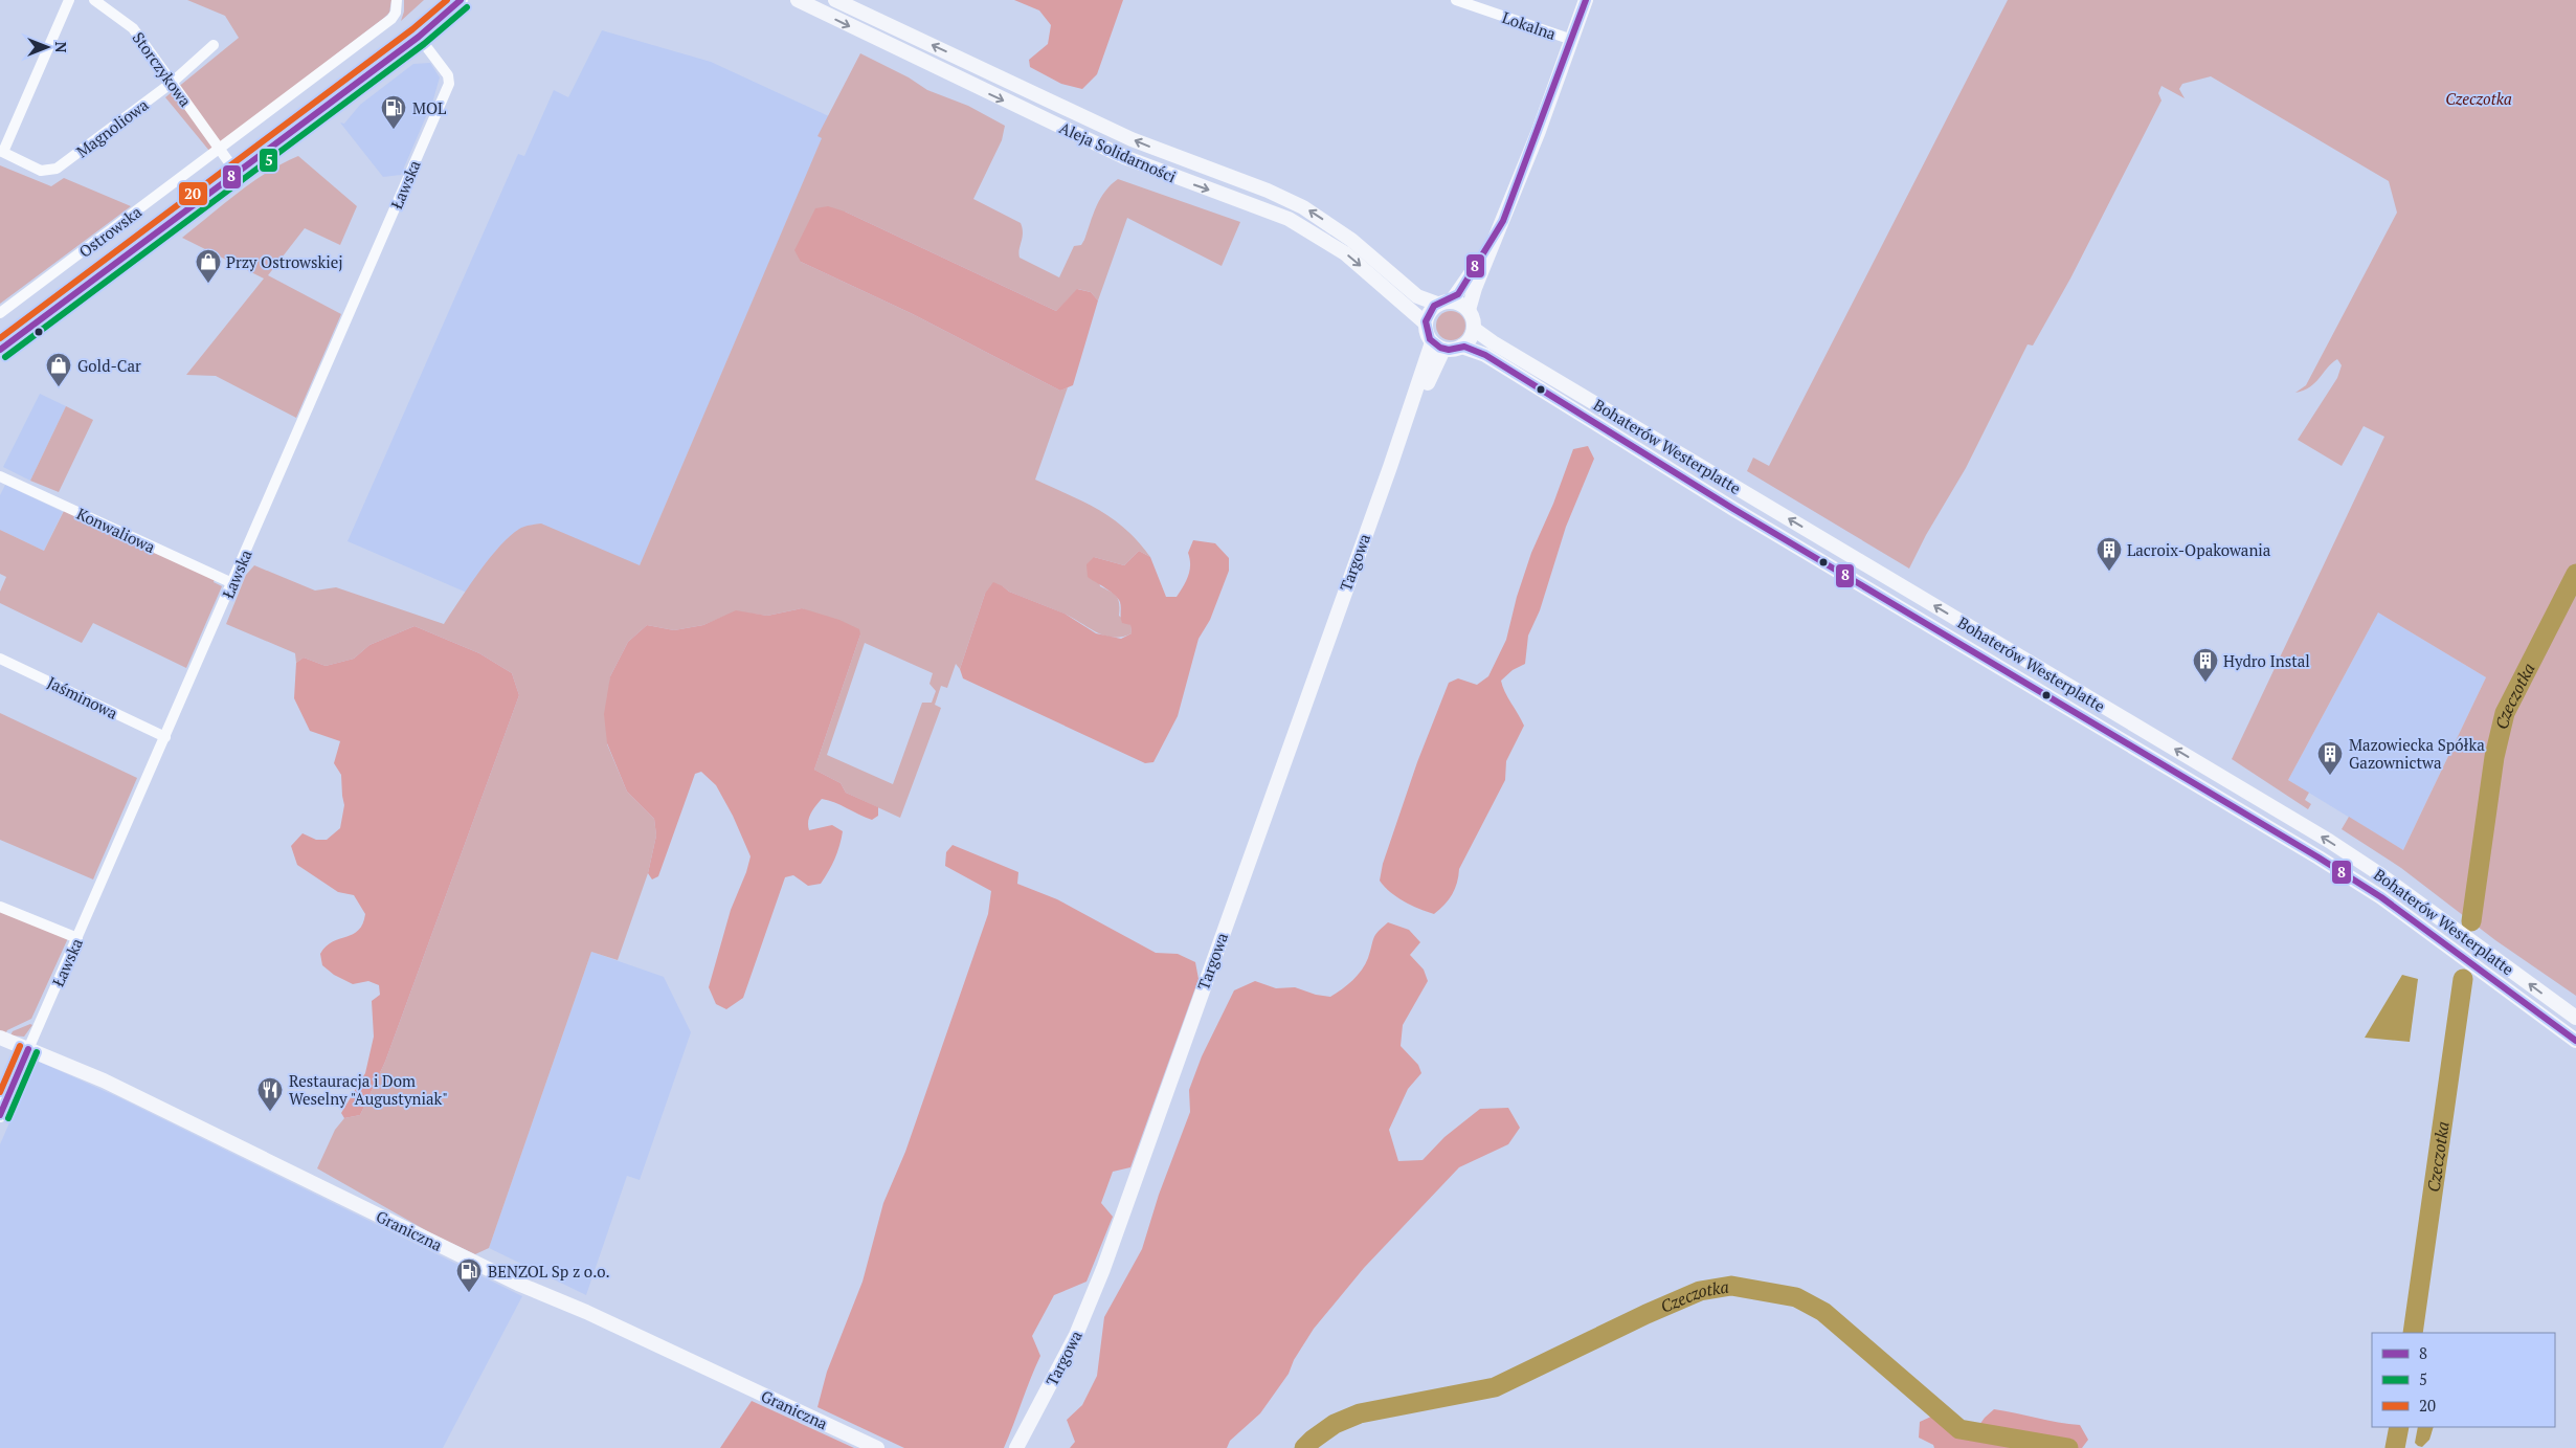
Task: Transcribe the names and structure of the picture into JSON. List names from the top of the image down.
{
  "streets": {
    "main road": [
      "Aleja Solidarności",
      "Ławska",
      "Ostrowska",
      "Bohaterów Westerplatte",
      "Targowa",
      "Graniczna"
    ],
    "street": [
      "Lokalna",
      "Storczykowa",
      "Magnoliowa",
      "Konwaliowa",
      "Jaśminowa"
    ]
  },
  "crossings": [
    ["Storczykowa", "Magnoliowa"],
    ["Storczykowa", "Ostrowska"],
    ["Aleja Solidarności", "Bohaterów Westerplatte"],
    ["Aleja Solidarności", "Targowa"],
    ["Ławska", "Ostrowska"],
    ["Ławska", "Konwaliowa"],
    ["Ławska", "Jaśminowa"],
    ["Ławska", "Graniczna"],
    ["Bohaterów Westerplatte", "Targowa"]
  ],
  "water": ["Czeczotka"],
  "parks": ["Czeczotka"],
  "places": {
    "fuel station": ["MOL", "BENZOL Sp z o.o."],
    "shop": ["Przy Ostrowskiej", "Gold-Car"],
    "building": ["Lacroix-Opakowania", "Hydro Instal", "Mazowiecka Spółka Gazownictwa"],
    "restaurant": ["Restauracja i Dom Weselny \"Augustyniak\""]
  },
  "lines": ["transit line 8", "transit line 20", "transit line 5"],
  "legend": ["8", "5", "20"],
  "north": "right"
}
